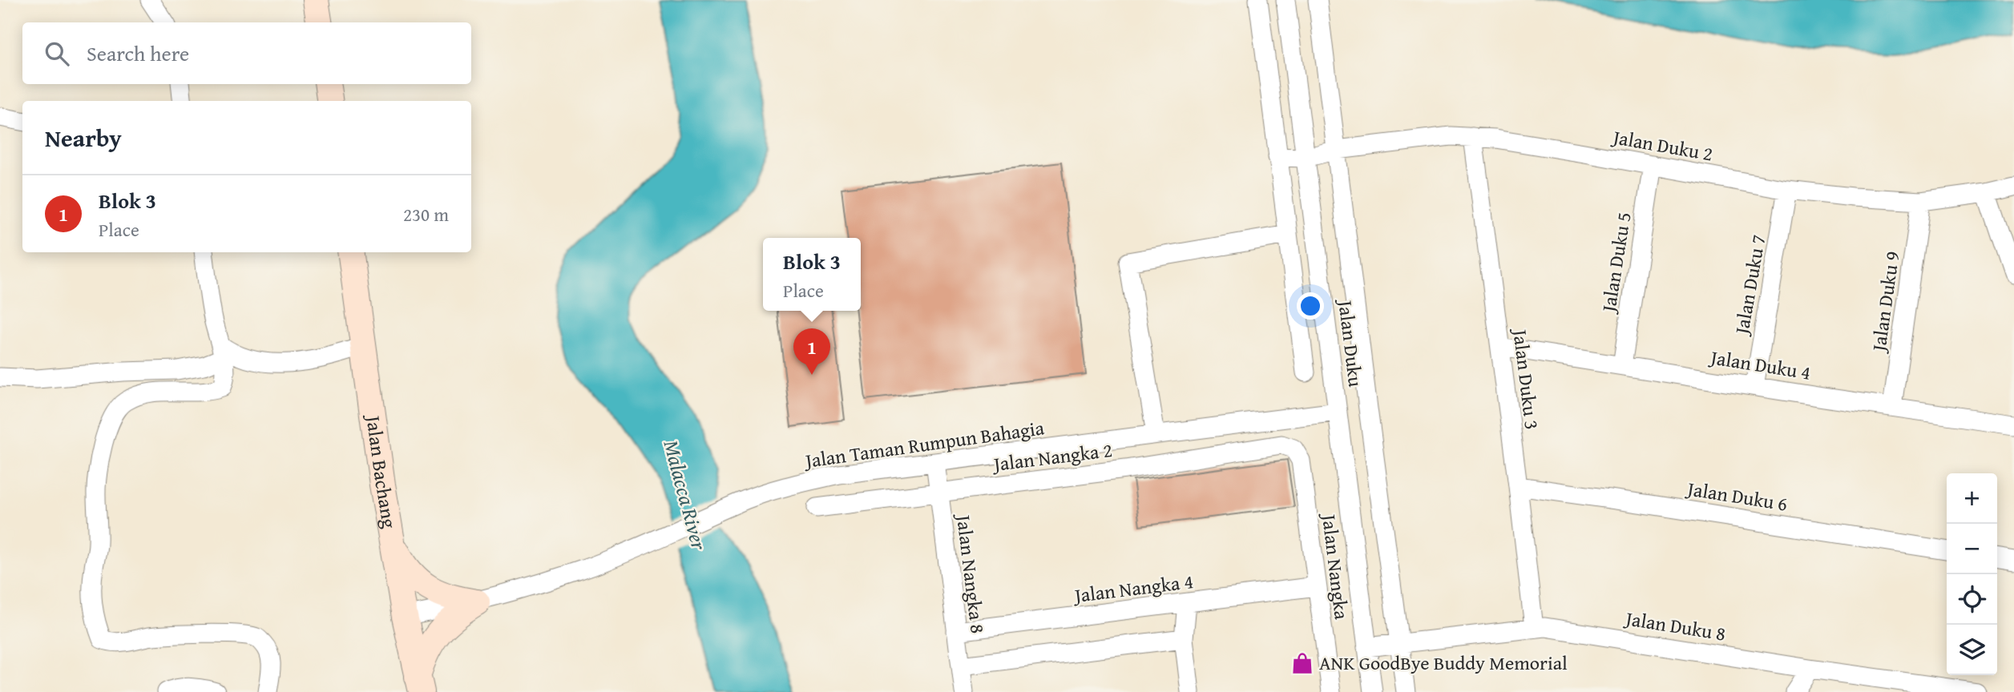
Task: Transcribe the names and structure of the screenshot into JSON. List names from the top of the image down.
{
  "streets": {
    "street": [
      "Jalan Duku 2",
      "Jalan Duku 5",
      "Jalan Duku 7",
      "Jalan Duku 9",
      "Jalan Duku",
      "Jalan Duku 4",
      "Jalan Duku 3",
      "Jalan Taman Rumpun Bahagia",
      "Jalan Nangka 2",
      "Jalan Bachang",
      "Jalan Duku 6",
      "Jalan Nangka",
      "Jalan Nangka 8",
      "Jalan Nangka 4",
      "Jalan Duku 8"
    ]
  },
  "crossings": [
    ["Jalan Duku 2", "Jalan Duku 5"],
    ["Jalan Duku 2", "Jalan Duku 7"],
    ["Jalan Duku 2", "Jalan Duku 9"],
    ["Jalan Duku 2", "Jalan Duku"],
    ["Jalan Duku 2", "Jalan Duku 3"],
    ["Jalan Duku 5", "Jalan Duku 4"],
    ["Jalan Duku 7", "Jalan Duku 4"],
    ["Jalan Duku 9", "Jalan Duku 4"],
    ["Jalan Duku", "Jalan Taman Rumpun Bahagia"],
    ["Jalan Duku", "Jalan Duku 8"],
    ["Jalan Duku 4", "Jalan Duku 3"],
    ["Jalan Duku 3", "Jalan Duku 6"],
    ["Jalan Duku 3", "Jalan Duku 8"],
    ["Jalan Taman Rumpun Bahagia", "Jalan Bachang"],
    ["Jalan Taman Rumpun Bahagia", "Jalan Nangka 8"],
    ["Jalan Nangka 2", "Jalan Nangka"],
    ["Jalan Nangka 2", "Jalan Nangka 8"],
    ["Jalan Nangka", "Jalan Nangka 4"],
    ["Jalan Nangka 8", "Jalan Nangka 4"]
  ],
  "water": ["Malacca River"],
  "places": {
    "shop": ["ANK GoodBye Buddy Memorial"]
  },
  "page": {
    "search": "Search here",
    "heading": "Nearby",
    "list": [
      {
        "mark": "1",
        "name": "Blok 3",
        "note": "Place",
        "value": "230 m"
      }
    ],
    "popup": ["Blok 3", "Place"],
    "pins": "1",
    "map_buttons": ["+", "−"]
  }
}
